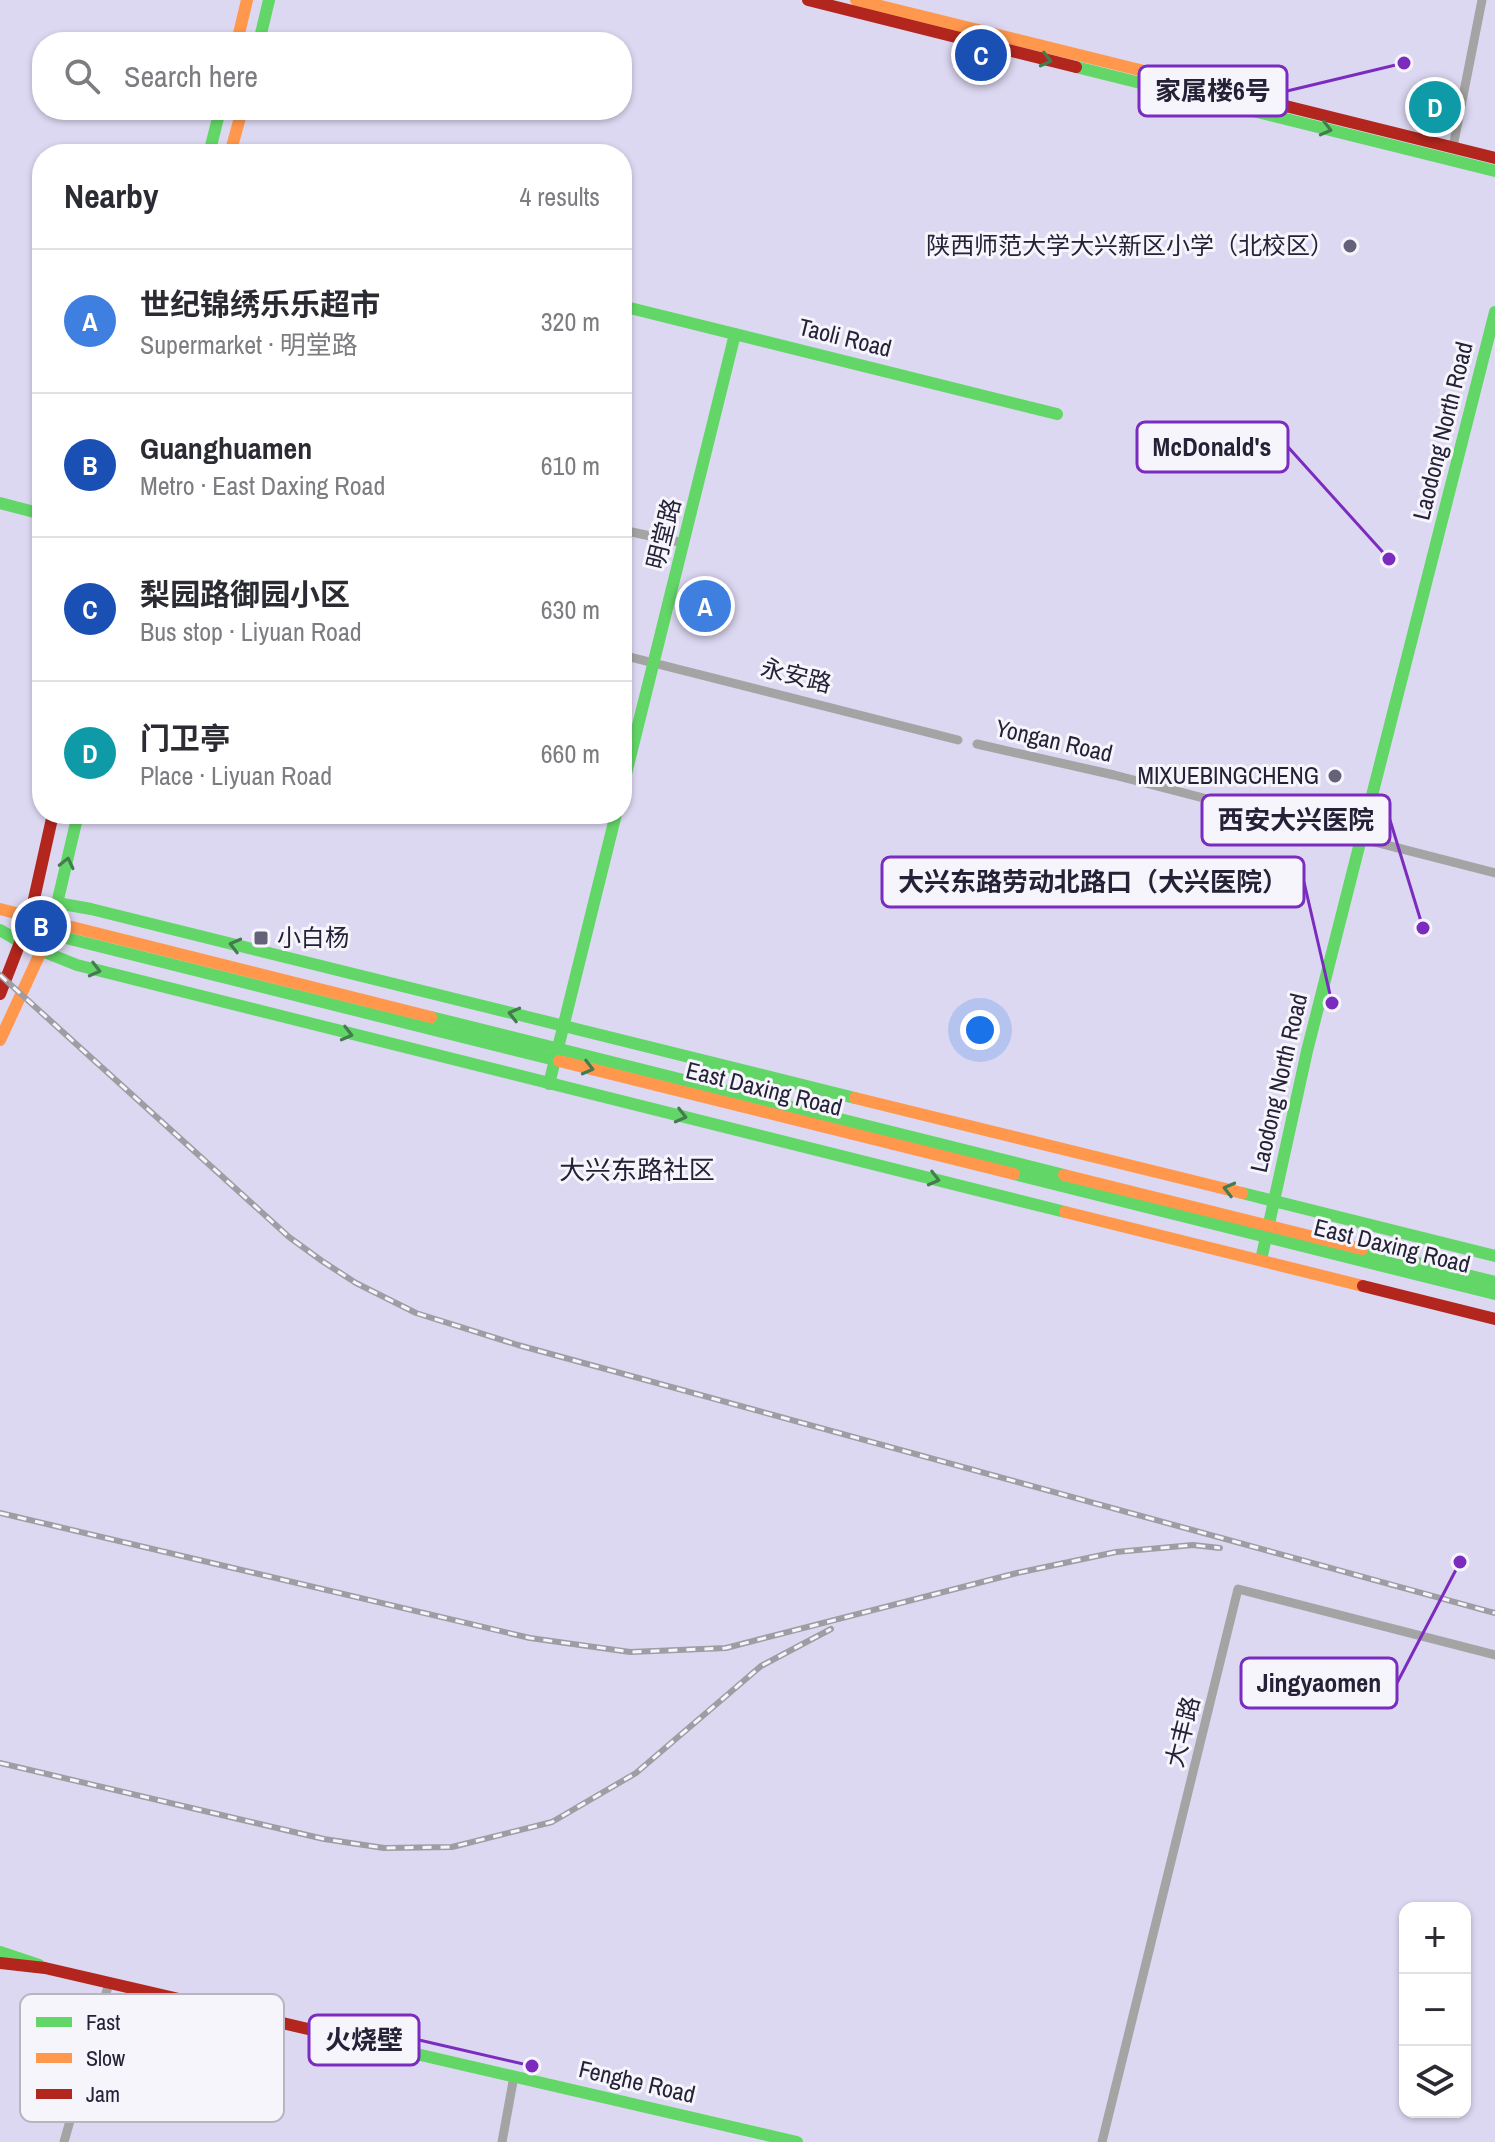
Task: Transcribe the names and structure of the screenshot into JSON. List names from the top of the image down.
{
  "streets": {
    "main road": [
      "Taoli Road",
      "Laodong North Road",
      "明堂路",
      "East Daxing Road",
      "Fenghe Road"
    ],
    "street": ["永安路", "Yongan Road", "大丰路"]
  },
  "crossings": [
    ["Taoli Road", "明堂路"],
    ["Laodong North Road", "Yongan Road"],
    ["Laodong North Road", "East Daxing Road"],
    ["明堂路", "永安路"]
  ],
  "districts": ["大兴东路社区"],
  "places": {
    "other": [
      "家属楼6号",
      "陕西师范大学大兴新区小学（北校区）",
      "McDonald's",
      "MIXUEBINGCHENG",
      "西安大兴医院",
      "大兴东路劳动北路口（大兴医院）",
      "Jingyaomen",
      "火烧壁"
    ],
    "transit": ["小白杨"]
  },
  "legend": ["Fast", "Slow", "Jam"],
  "page": {
    "pins": [
      "C",
      "D",
      "A",
      "B"
    ],
    "search": "Search here",
    "heading": ["Nearby", "4 results"],
    "list": [
      {
        "mark": "A",
        "name": "世纪锦绣乐乐超市",
        "note": "Supermarket · 明堂路",
        "value": "320 m"
      },
      {
        "mark": "B",
        "name": "Guanghuamen",
        "note": "Metro · East Daxing Road",
        "value": "610 m"
      },
      {
        "mark": "C",
        "name": "梨园路御园小区",
        "note": "Bus stop · Liyuan Road",
        "value": "630 m"
      },
      {
        "mark": "D",
        "name": "门卫亭",
        "note": "Place · Liyuan Road",
        "value": "660 m"
      }
    ],
    "map_buttons": ["+", "−"]
  }
}
